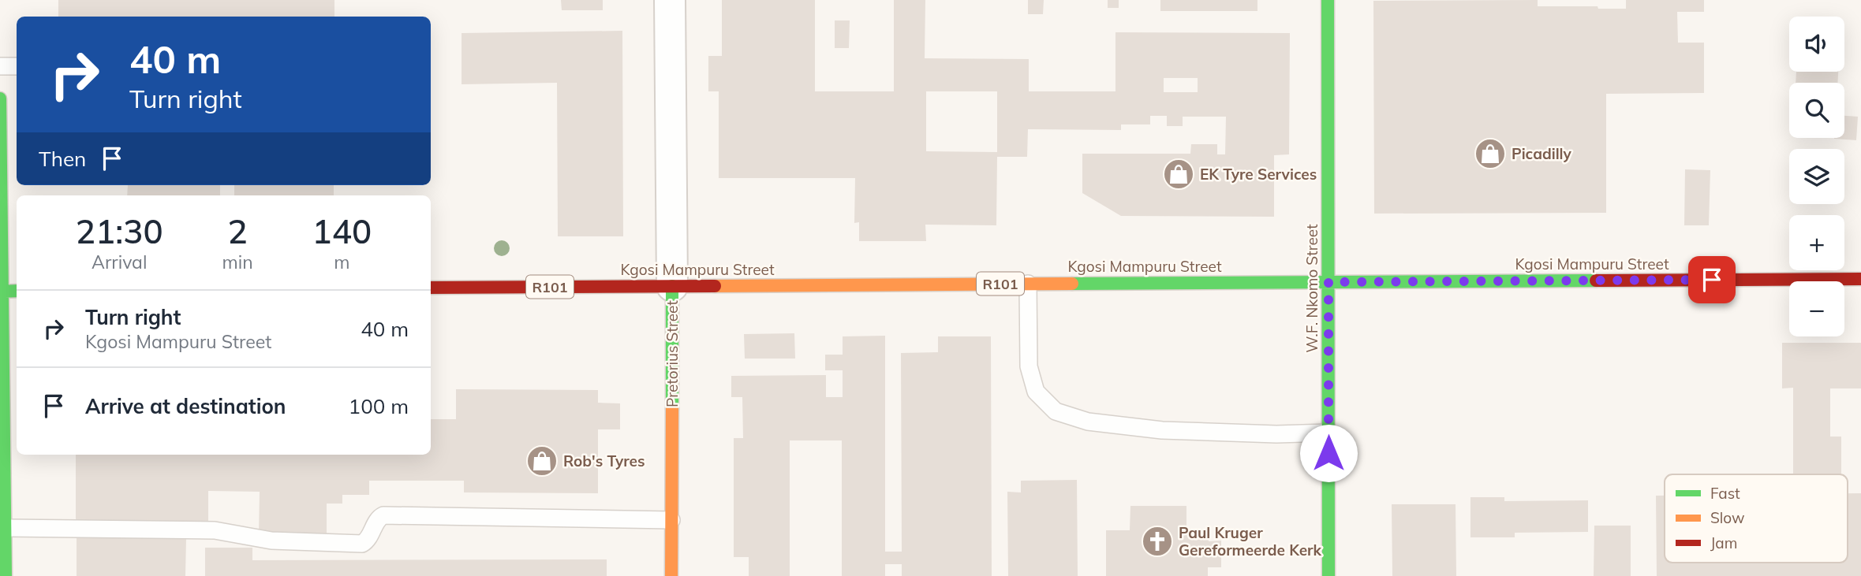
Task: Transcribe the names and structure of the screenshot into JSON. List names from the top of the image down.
{
  "streets": {
    "main road": [
      "Kgosi Mampuru Street",
      "R101",
      "W.F. Nkomo Street",
      "Pretorius Street"
    ]
  },
  "crossings": [
    ["Kgosi Mampuru Street", "W.F. Nkomo Street"],
    ["Kgosi Mampuru Street", "Pretorius Street"]
  ],
  "places": {
    "shop": ["Picadilly", "EK Tyre Services", "Rob's Tyres"],
    "church": ["Paul Kruger Gereformeerde Kerk"]
  },
  "legend": ["Fast", "Slow", "Jam"],
  "page": {
    "map_buttons": ["+", "−"],
    "turn": ["40 m", "Turn right"],
    "then": "Then",
    "eta": [
      "21:30",
      "Arrival",
      "2",
      "min",
      "140",
      "m"
    ],
    "list": [
      {
        "name": "Turn right",
        "note": "Kgosi Mampuru Street",
        "value": "40 m"
      },
      {
        "name": "Arrive at destination",
        "value": "100 m"
      }
    ]
  }
}
